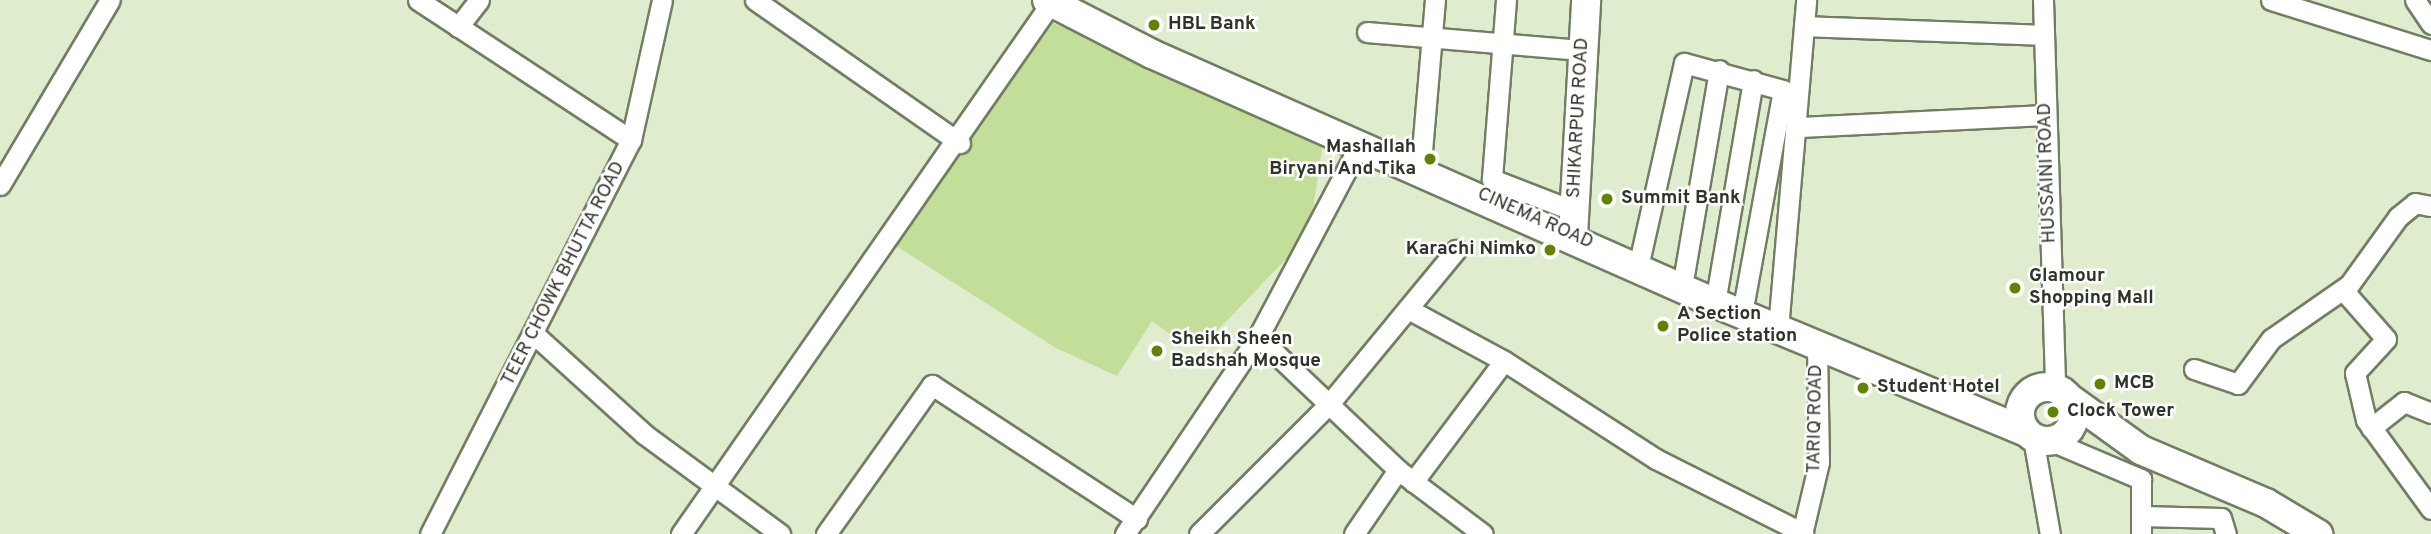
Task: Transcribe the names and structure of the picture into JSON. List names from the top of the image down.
{
  "streets": {
    "street": [
      "SHIKARPUR ROAD",
      "HUSSAINI ROAD",
      "CINEMA ROAD",
      "TEER CHOWK BHUTTA ROAD",
      "TARIQ ROAD"
    ]
  },
  "crossings": [
    ["SHIKARPUR ROAD", "CINEMA ROAD"],
    ["HUSSAINI ROAD", "CINEMA ROAD"],
    ["CINEMA ROAD", "TARIQ ROAD"]
  ],
  "places": [
    "HBL Bank",
    "Mashallah Biryani And Tika",
    "Summit Bank",
    "Karachi Nimko",
    "Glamour Shopping Mall",
    "A Section Police station",
    "Sheikh Sheen Badshah Mosque",
    "MCB",
    "Student Hotel",
    "Clock Tower"
  ]
}
